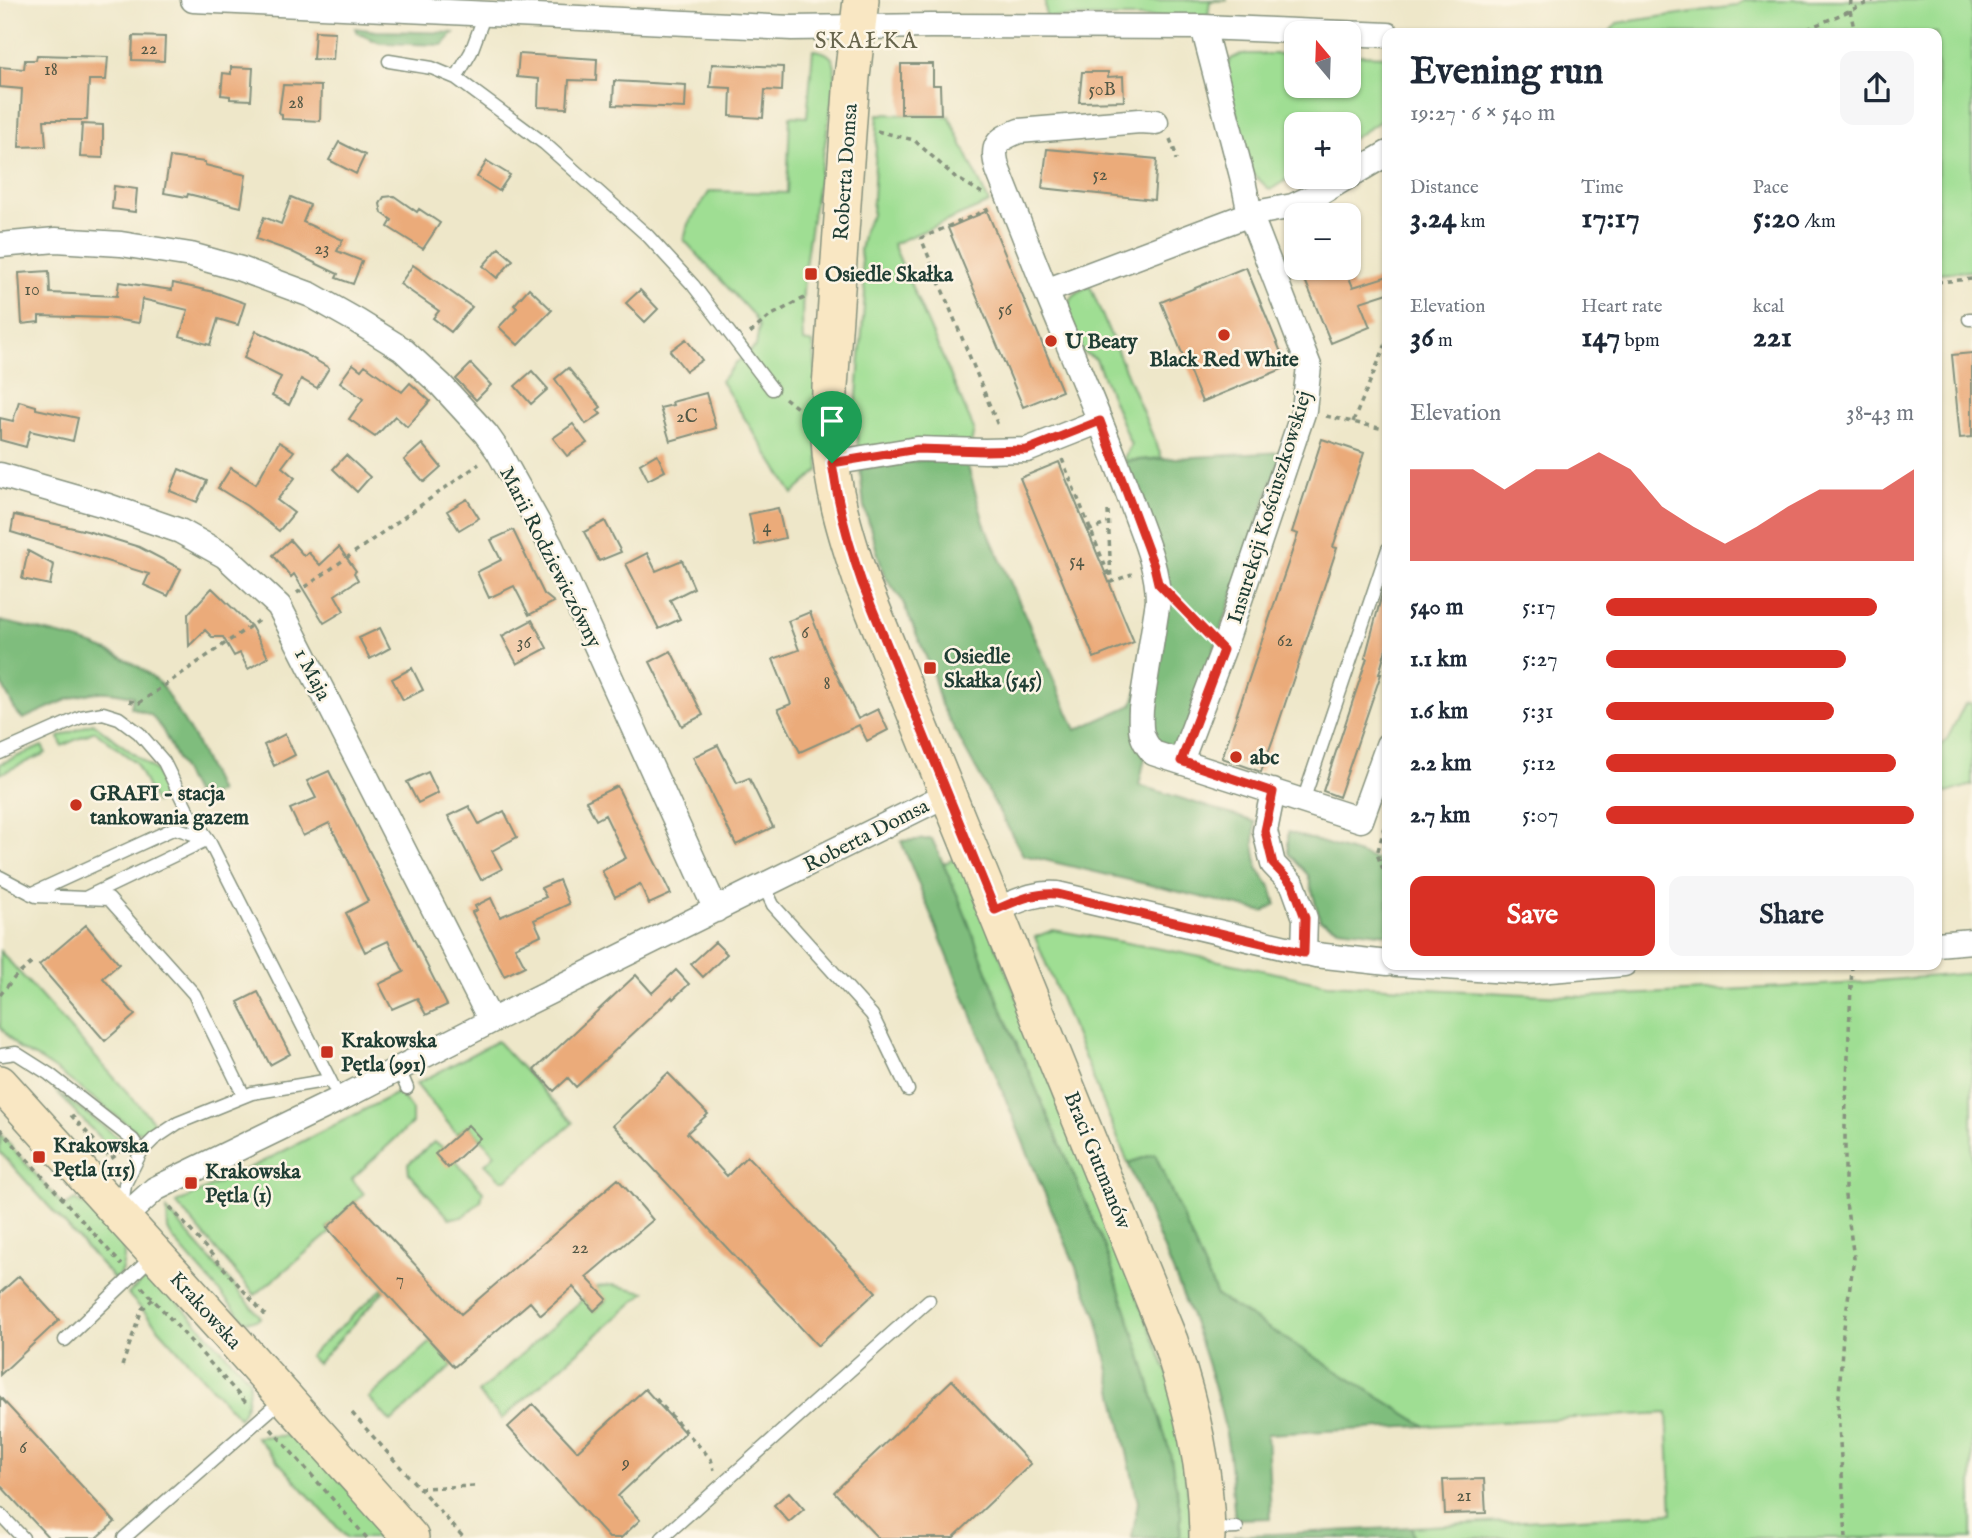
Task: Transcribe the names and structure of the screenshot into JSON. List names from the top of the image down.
{
  "streets": {
    "street": [
      "Roberta Domsa",
      "Insurekcji Kościuszkowskiej",
      "Marii Rodziewiczówny",
      "1 Maja",
      "Braci Gutmanów",
      "Krakowska"
    ]
  },
  "crossings": [
    ["Roberta Domsa", "Marii Rodziewiczówny"],
    ["Roberta Domsa", "1 Maja"],
    ["Roberta Domsa", "Braci Gutmanów"],
    ["Roberta Domsa", "Krakowska"]
  ],
  "districts": ["SKAŁKA"],
  "places": {
    "transit": [
      "Osiedle Skałka",
      "Osiedle Skałka (545)",
      "Krakowska Pętla (991)",
      "Krakowska Pętla (115)",
      "Krakowska Pętla (1)"
    ],
    "other": [
      "Black Red White",
      "U Beaty",
      "abc",
      "GRAFI - stacja tankowania gazem"
    ]
  },
  "house_numbers": [
    "22",
    "18",
    "50B",
    "28",
    "52",
    "23",
    "10",
    "56",
    "2C",
    "4",
    "54",
    "6",
    "62",
    "36",
    "8",
    "22",
    "7",
    "6",
    "9",
    "21"
  ],
  "north": "top",
  "page": {
    "map_buttons": ["+", "−"],
    "heading": ["Evening run", "19:27 · 6 × 540 m"],
    "stats": [
      ["Distance", "3.24 km"],
      ["Time", "17:17"],
      ["Pace", "5:20 /km"],
      ["Elevation", "36 m"],
      ["Heart rate", "147 bpm"],
      ["kcal", "221"]
    ],
    "chart": ["Elevation", "38–43 m"],
    "list": [
      {
        "name": "540 m",
        "note": "5:17"
      },
      {
        "name": "1.1 km",
        "note": "5:27"
      },
      {
        "name": "1.6 km",
        "note": "5:31"
      },
      {
        "name": "2.2 km",
        "note": "5:12"
      },
      {
        "name": "2.7 km",
        "note": "5:07"
      }
    ],
    "buttons": ["Save", "Share"]
  }
}
